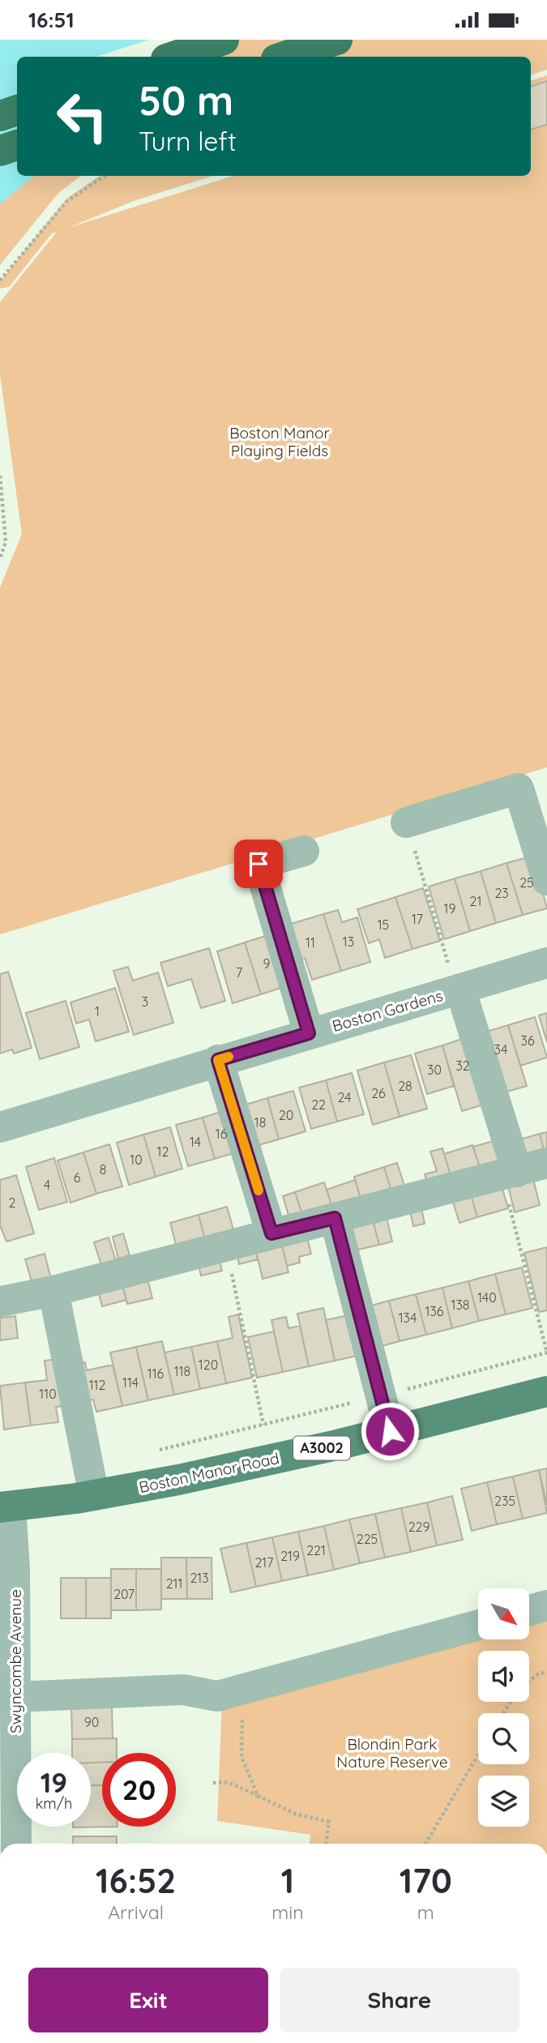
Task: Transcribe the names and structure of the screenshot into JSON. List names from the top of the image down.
{
  "streets": {
    "main road": ["A3002", "Boston Manor Road"],
    "street": ["Boston Gardens", "Swyncombe Avenue"]
  },
  "crossings": [
    ["Boston Manor Road", "Swyncombe Avenue"]
  ],
  "parks": ["Boston Manor Playing Fields", "Blondin Park Nature Reserve"],
  "house_numbers": [
    "25",
    "23",
    "21",
    "19",
    "17",
    "15",
    "13",
    "11",
    "9",
    "7",
    "3",
    "1",
    "36",
    "34",
    "32",
    "30",
    "28",
    "26",
    "24",
    "22",
    "20",
    "18",
    "16",
    "14",
    "12",
    "10",
    "8",
    "6",
    "4",
    "2",
    "140",
    "138",
    "136",
    "134",
    "120",
    "118",
    "116",
    "114",
    "112",
    "110",
    "235",
    "229",
    "225",
    "221",
    "219",
    "217",
    "213",
    "211",
    "207",
    "90"
  ],
  "north": "bottom right",
  "page": {
    "status": "16:51",
    "turn": ["50 m", "Turn left"],
    "speed": "19 km/h",
    "limit": "20",
    "eta": [
      "16:52",
      "Arrival",
      "1",
      "min",
      "170",
      "m"
    ],
    "buttons": ["Exit", "Share"]
  }
}
